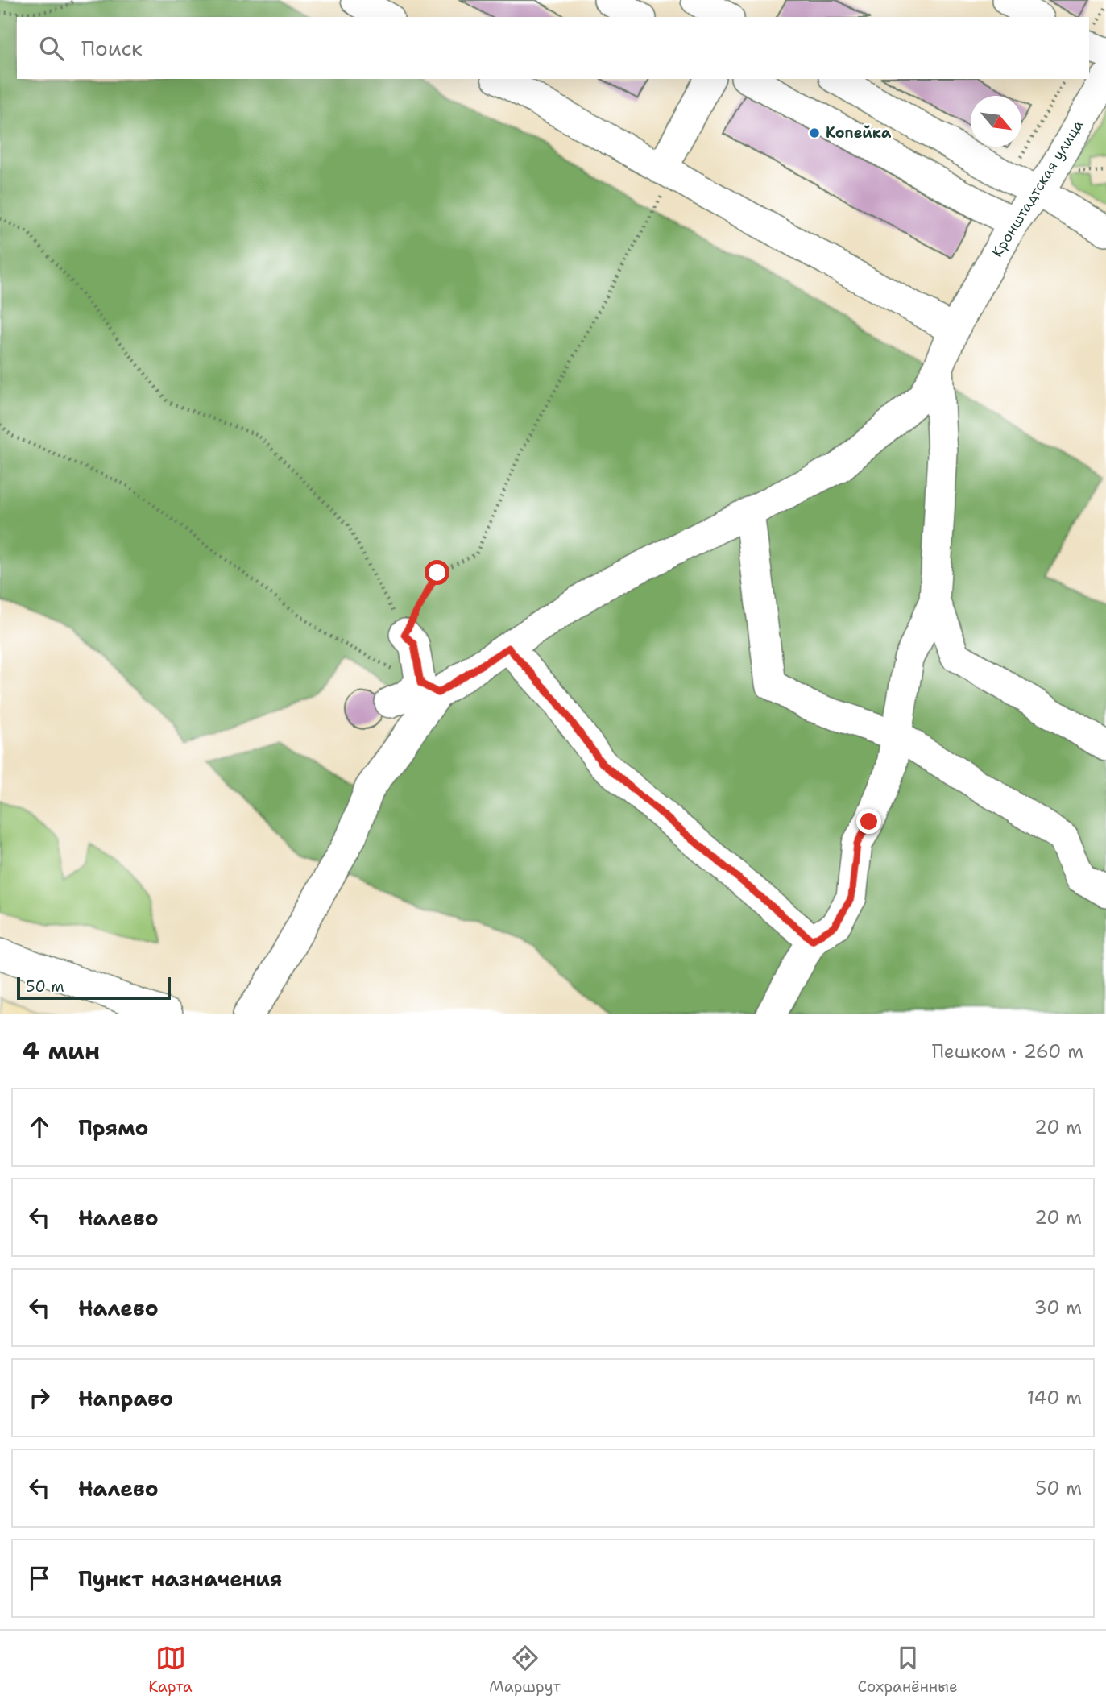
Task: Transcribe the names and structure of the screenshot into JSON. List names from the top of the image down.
{
  "streets": {
    "street": ["Кронштадтская улица"]
  },
  "places": ["Копейка"],
  "scale_bar": "50 m",
  "north": "bottom right",
  "page": {
    "search": "Поиск",
    "scale": "50 m",
    "heading": ["4 мин", "Пешком · 260 m"],
    "list": [
      ["Прямо", "20 m"],
      ["Налево", "20 m"],
      ["Налево", "30 m"],
      ["Направо", "140 m"],
      ["Налево", "50 m"],
      "Пункт назначения"
    ],
    "nav": ["Карта", "Маршрут", "Сохранённые"]
  }
}
